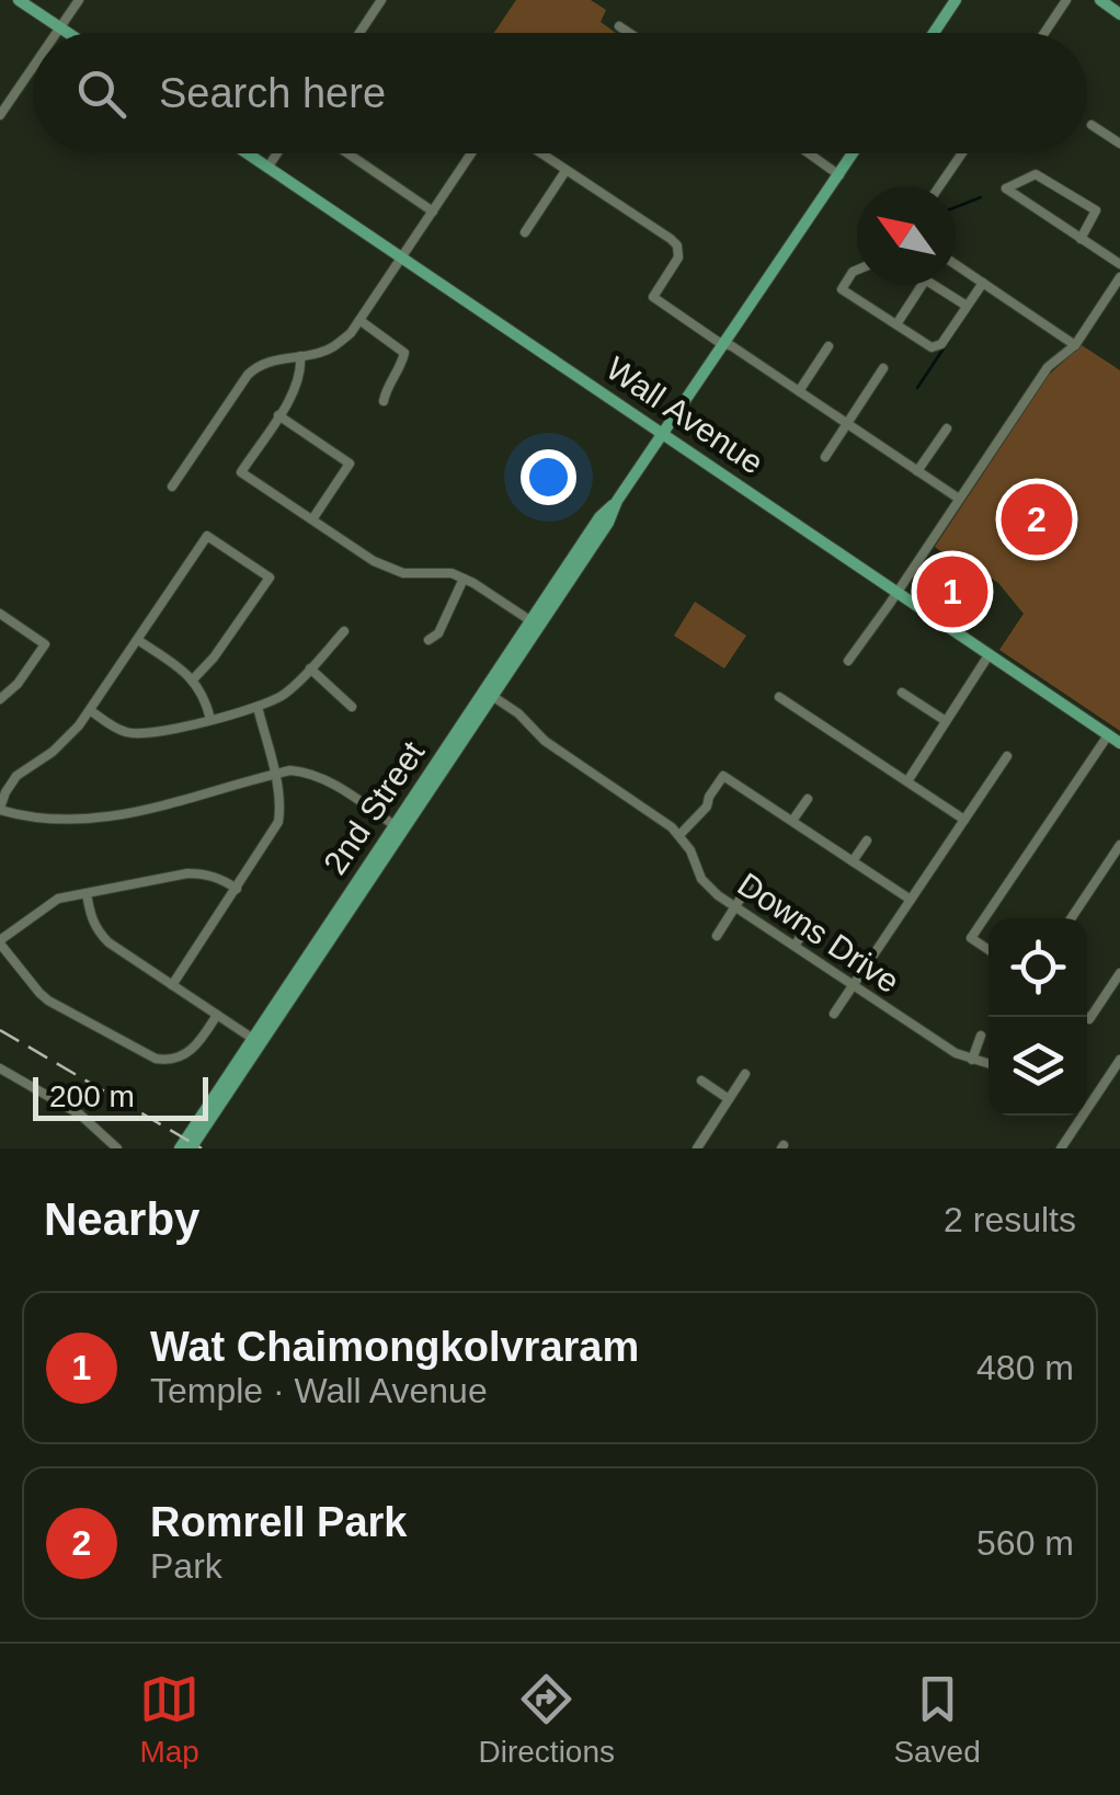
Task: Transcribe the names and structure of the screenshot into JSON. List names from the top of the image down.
{
  "streets": {
    "main road": ["Wall Avenue", "2nd Street"],
    "street": ["Downs Drive"]
  },
  "crossings": [
    ["Wall Avenue", "2nd Street"],
    ["2nd Street", "Downs Drive"]
  ],
  "scale_bar": "200 m",
  "north": "top left",
  "page": {
    "search": "Search here",
    "pins": ["2", "1"],
    "scale": "200 m",
    "heading": ["Nearby", "2 results"],
    "list": [
      {
        "mark": "1",
        "name": "Wat Chaimongkolvraram",
        "note": "Temple · Wall Avenue",
        "value": "480 m"
      },
      {
        "mark": "2",
        "name": "Romrell Park",
        "note": "Park",
        "value": "560 m"
      }
    ],
    "nav": ["Map", "Directions", "Saved"]
  }
}
